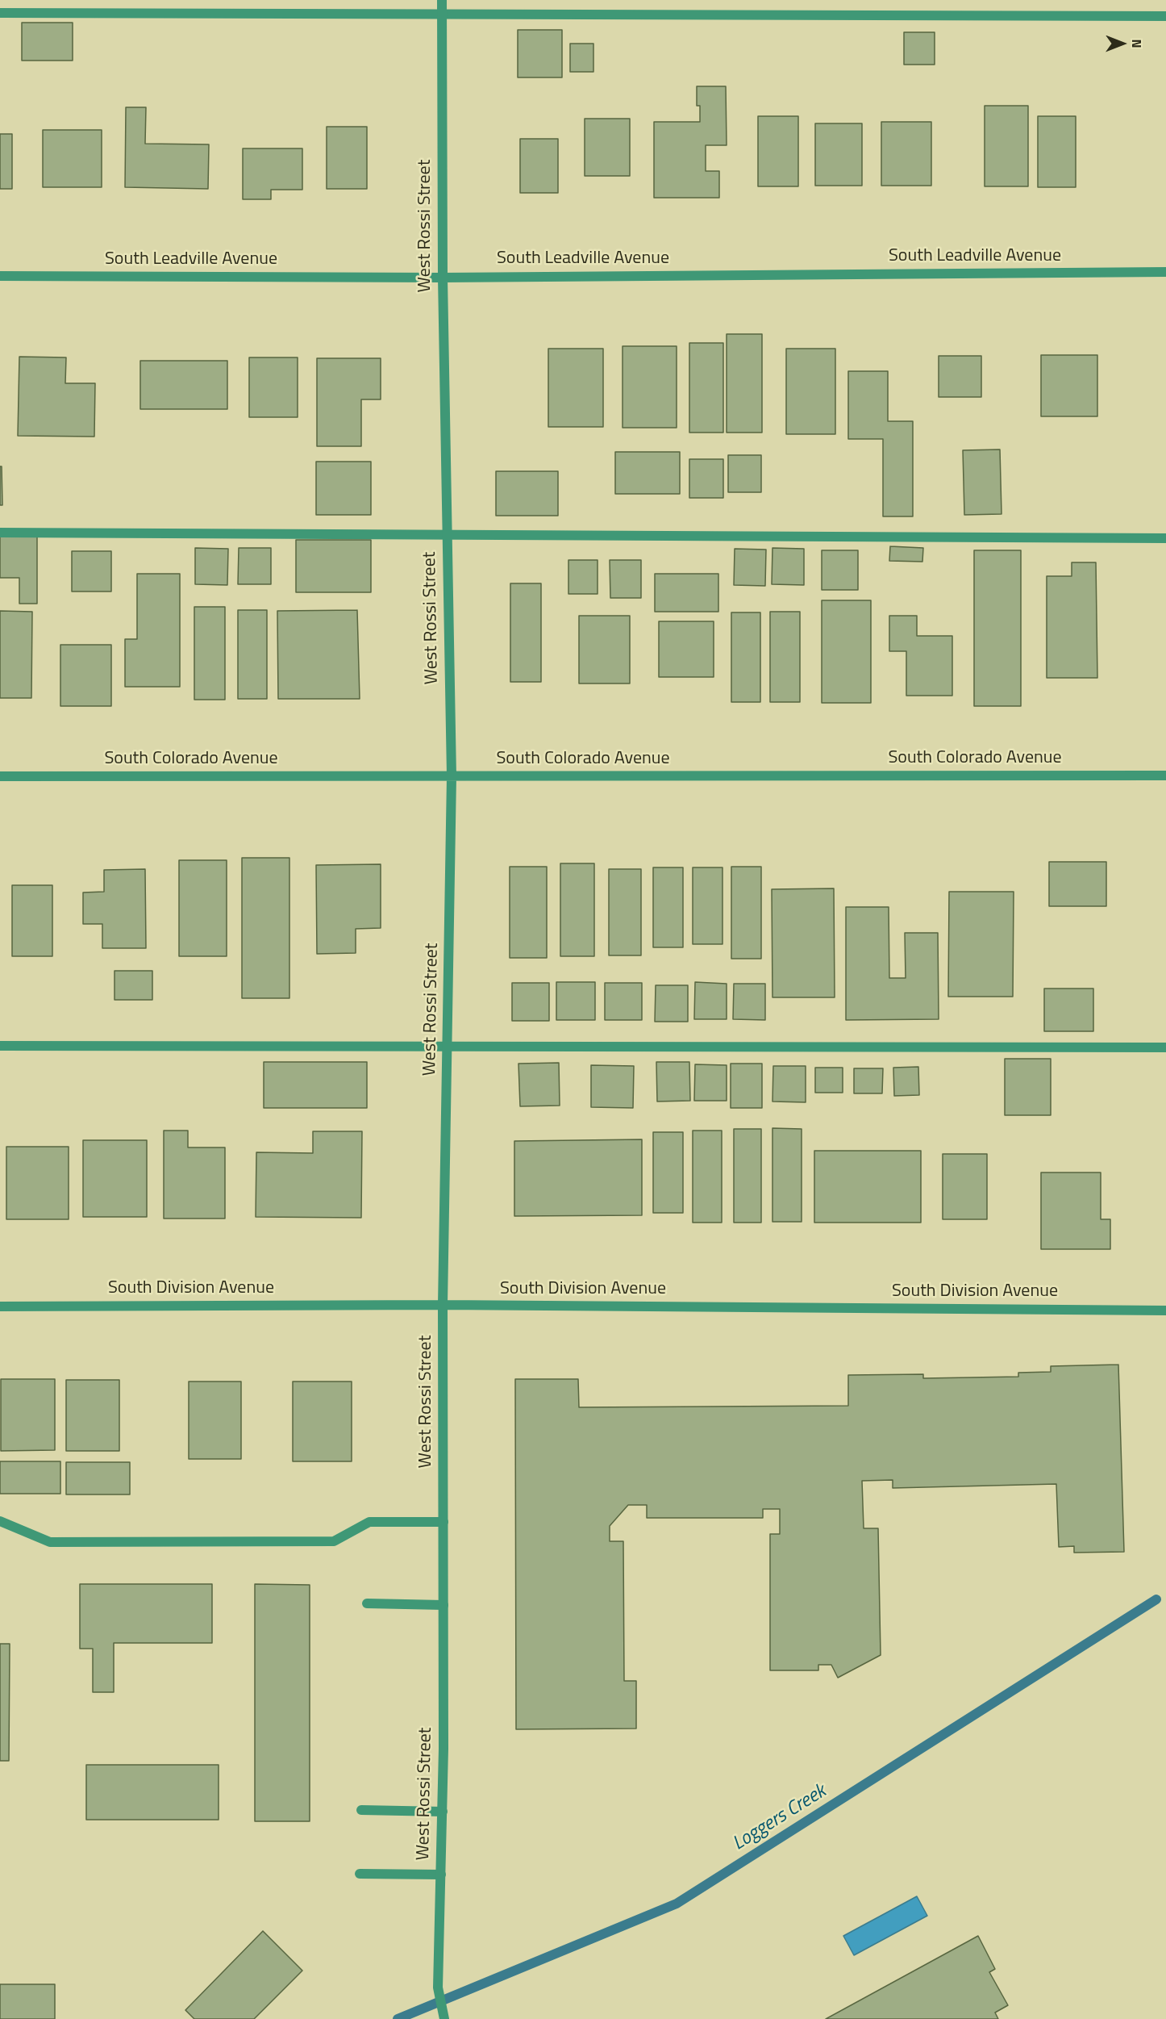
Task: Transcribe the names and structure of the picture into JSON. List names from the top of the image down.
{
  "streets": {
    "street": [
      "West Rossi Street",
      "South Leadville Avenue",
      "South Colorado Avenue",
      "South Division Avenue"
    ]
  },
  "crossings": [
    ["West Rossi Street", "South Leadville Avenue"],
    ["West Rossi Street", "South Colorado Avenue"],
    ["West Rossi Street", "South Division Avenue"]
  ],
  "water": ["Loggers Creek"],
  "north": "right"
}
